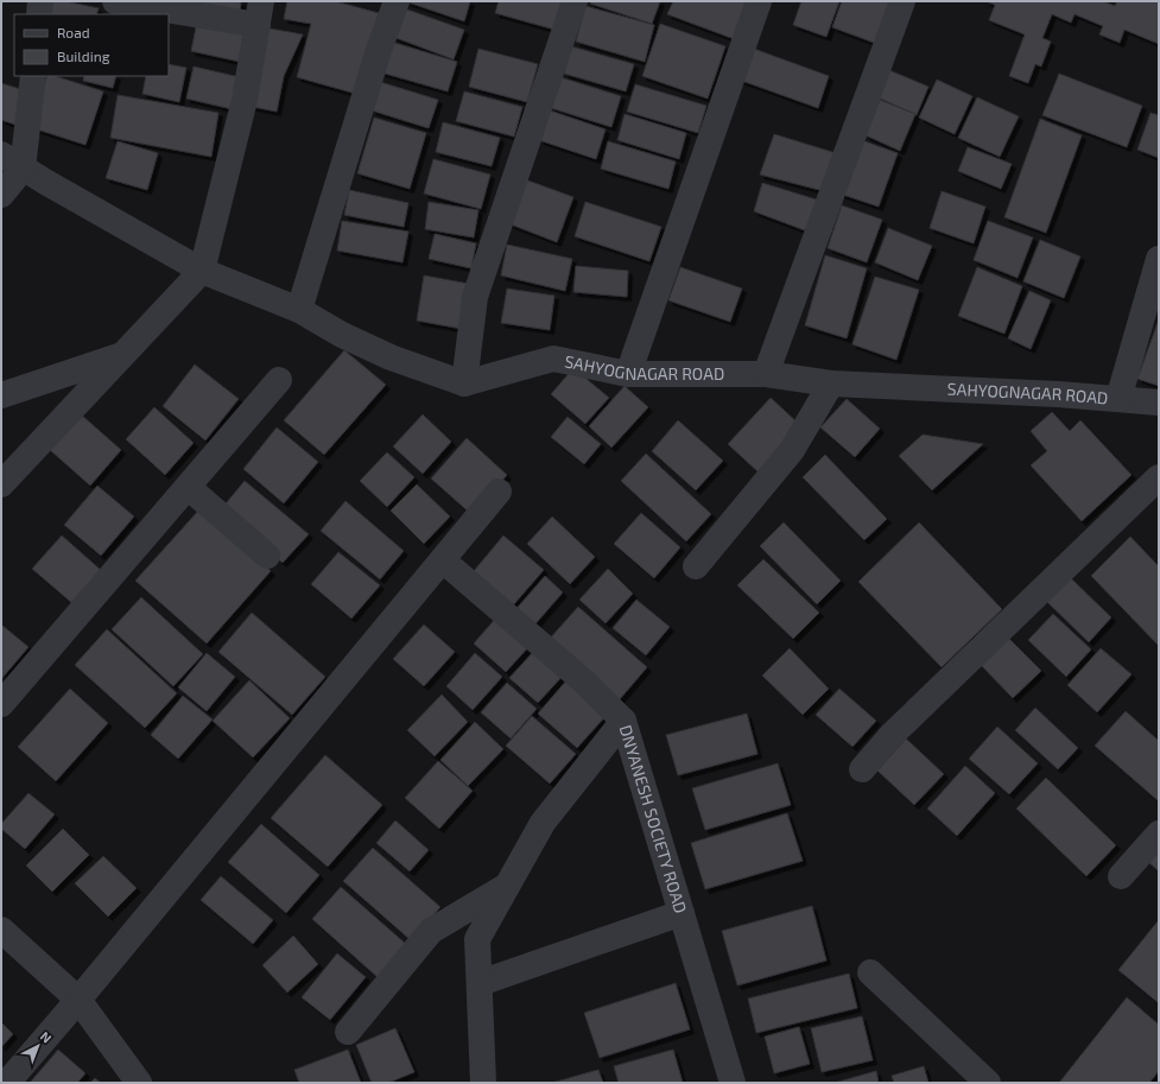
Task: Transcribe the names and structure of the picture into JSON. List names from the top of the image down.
{
  "streets": {
    "street": ["SAHYOGNAGAR ROAD", "DNYANESH SOCIETY ROAD"]
  },
  "legend": ["Road", "Building"],
  "north": "top right"
}
